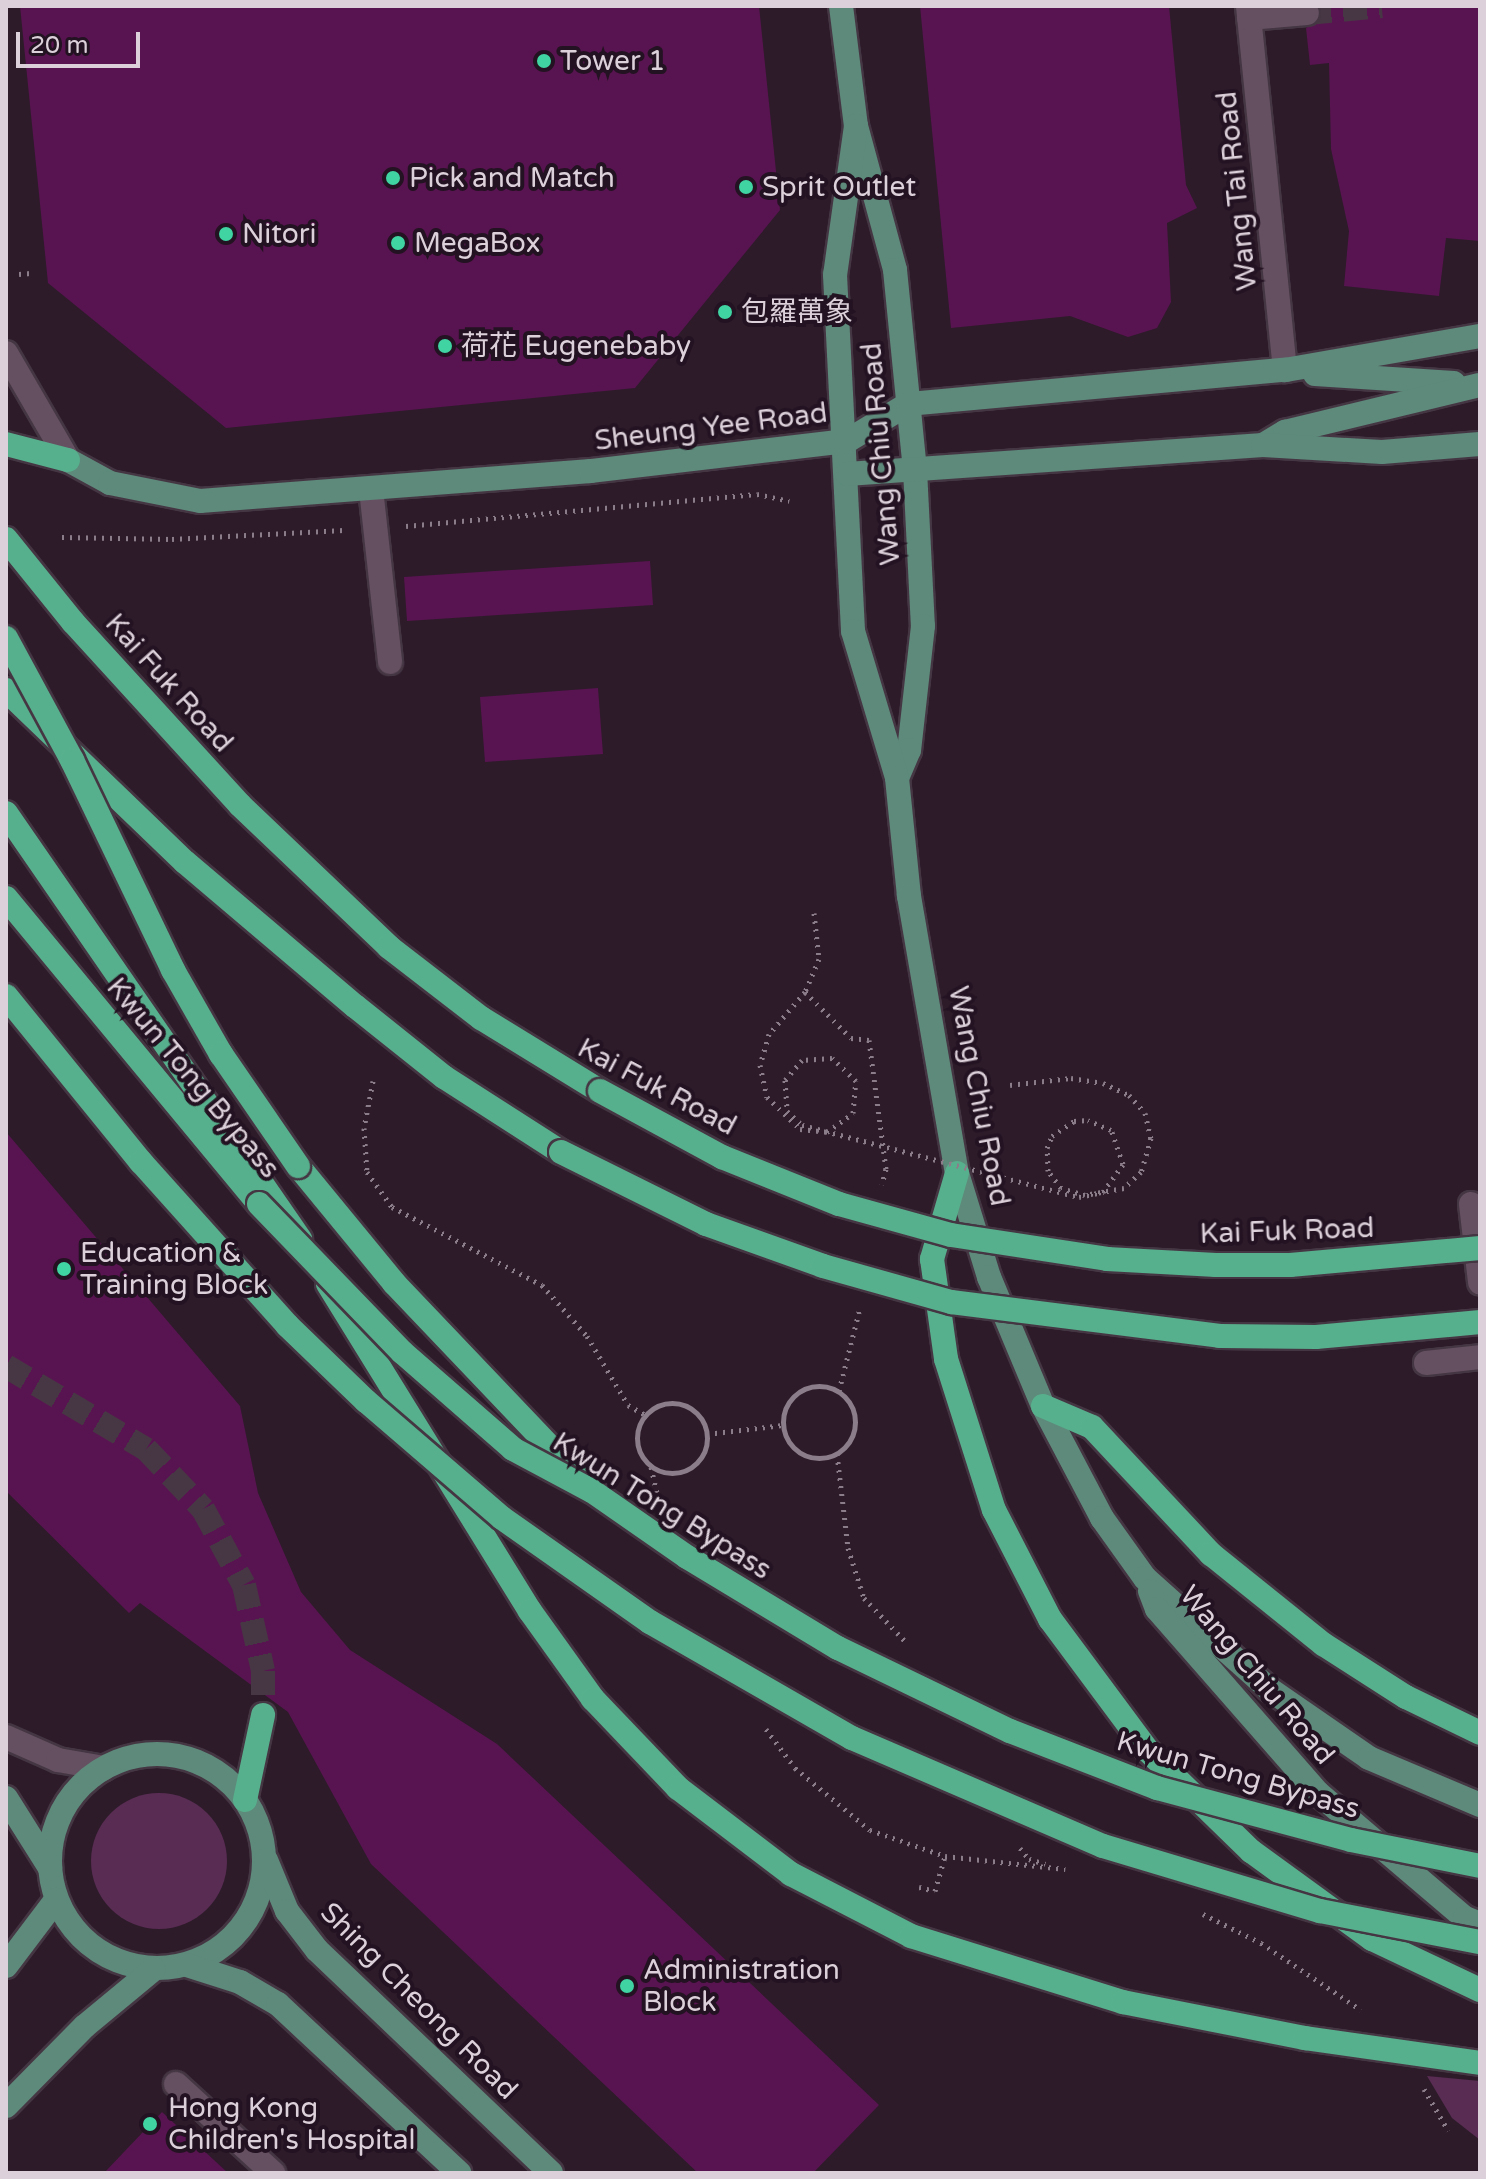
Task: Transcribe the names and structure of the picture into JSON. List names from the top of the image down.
{
  "streets": {
    "highway": ["Kai Fuk Road", "Kwun Tong Bypass"],
    "main road": ["Sheung Yee Road", "Wang Chiu Road", "Shing Cheong Road"],
    "street": ["Wang Tai Road"]
  },
  "crossings": [
    ["Wang Tai Road", "Sheung Yee Road"],
    ["Sheung Yee Road", "Wang Chiu Road"]
  ],
  "places": [
    "Tower 1",
    "Pick and Match",
    "Sprit Outlet",
    "Nitori",
    "MegaBox",
    "包羅萬象",
    "荷花 Eugenebaby",
    "Education & Training Block",
    "Administration Block",
    "Hong Kong Children's Hospital"
  ],
  "scale_bar": "20 m"
}
